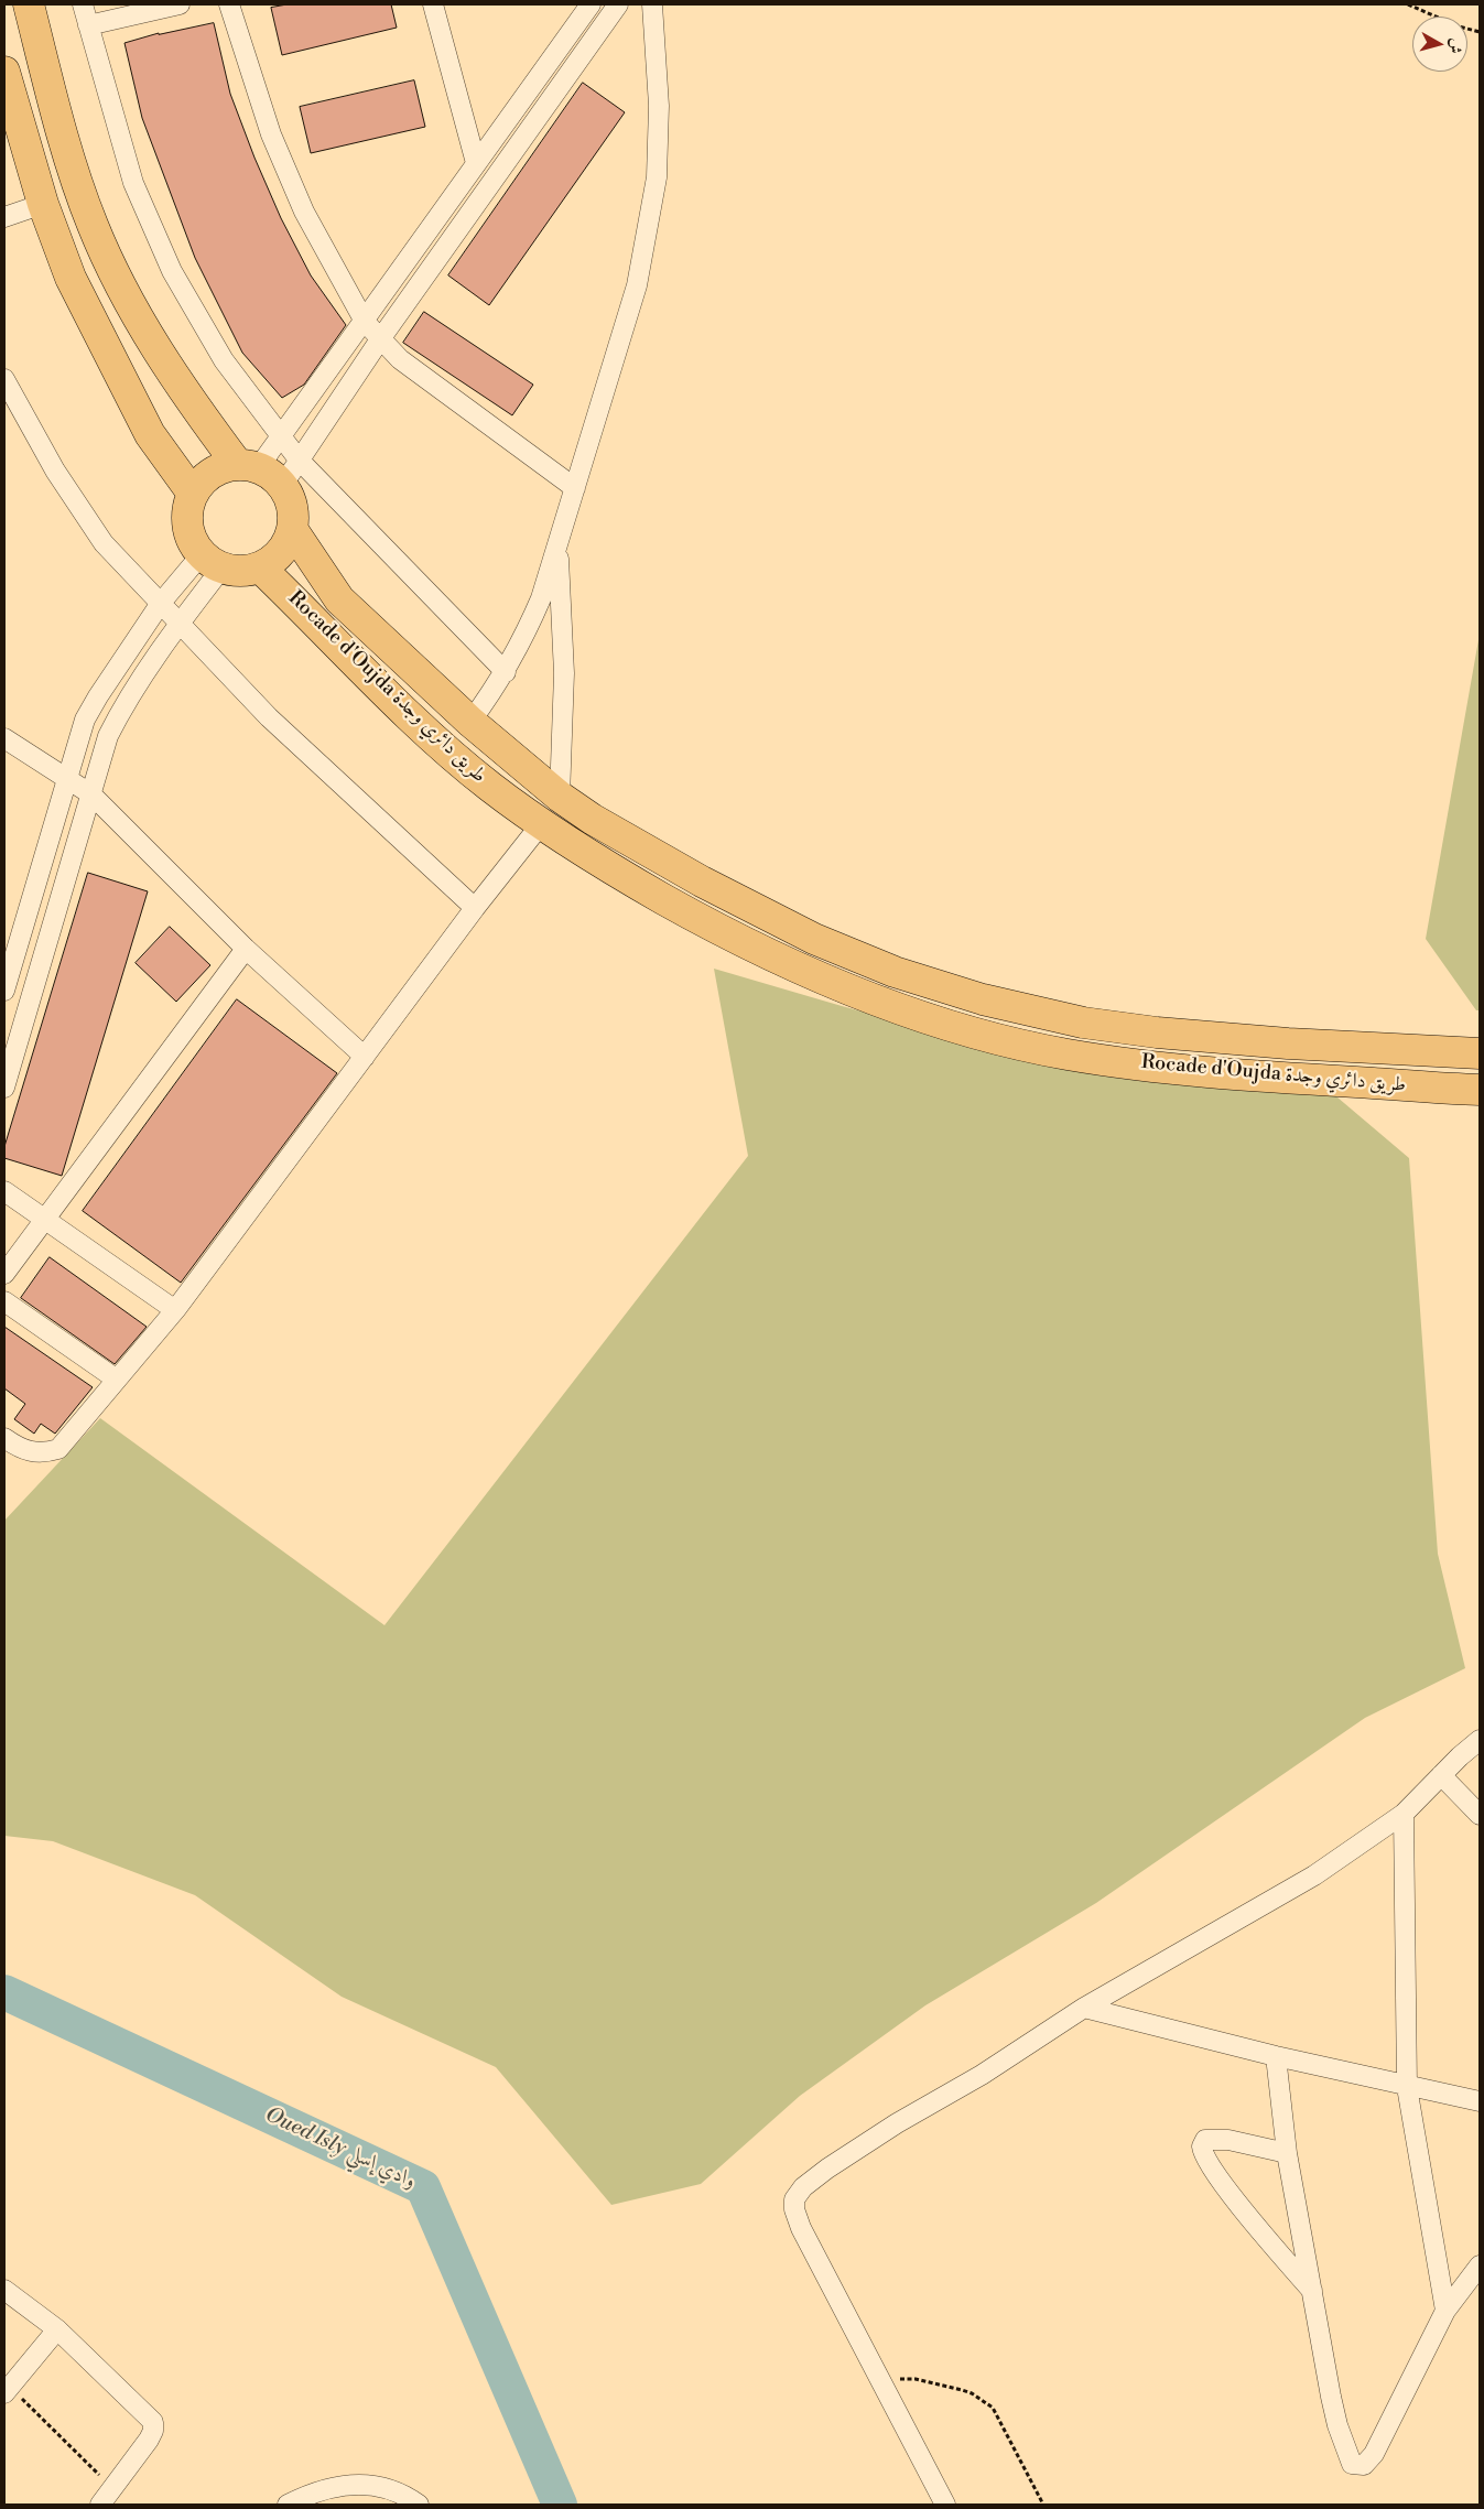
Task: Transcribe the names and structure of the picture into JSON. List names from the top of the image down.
{
  "streets": {
    "highway": ["Rocade d'Oujda طريق دائري وجدة"]
  },
  "water": ["Oued Isly وادي إسلي"],
  "north": "right"
}
